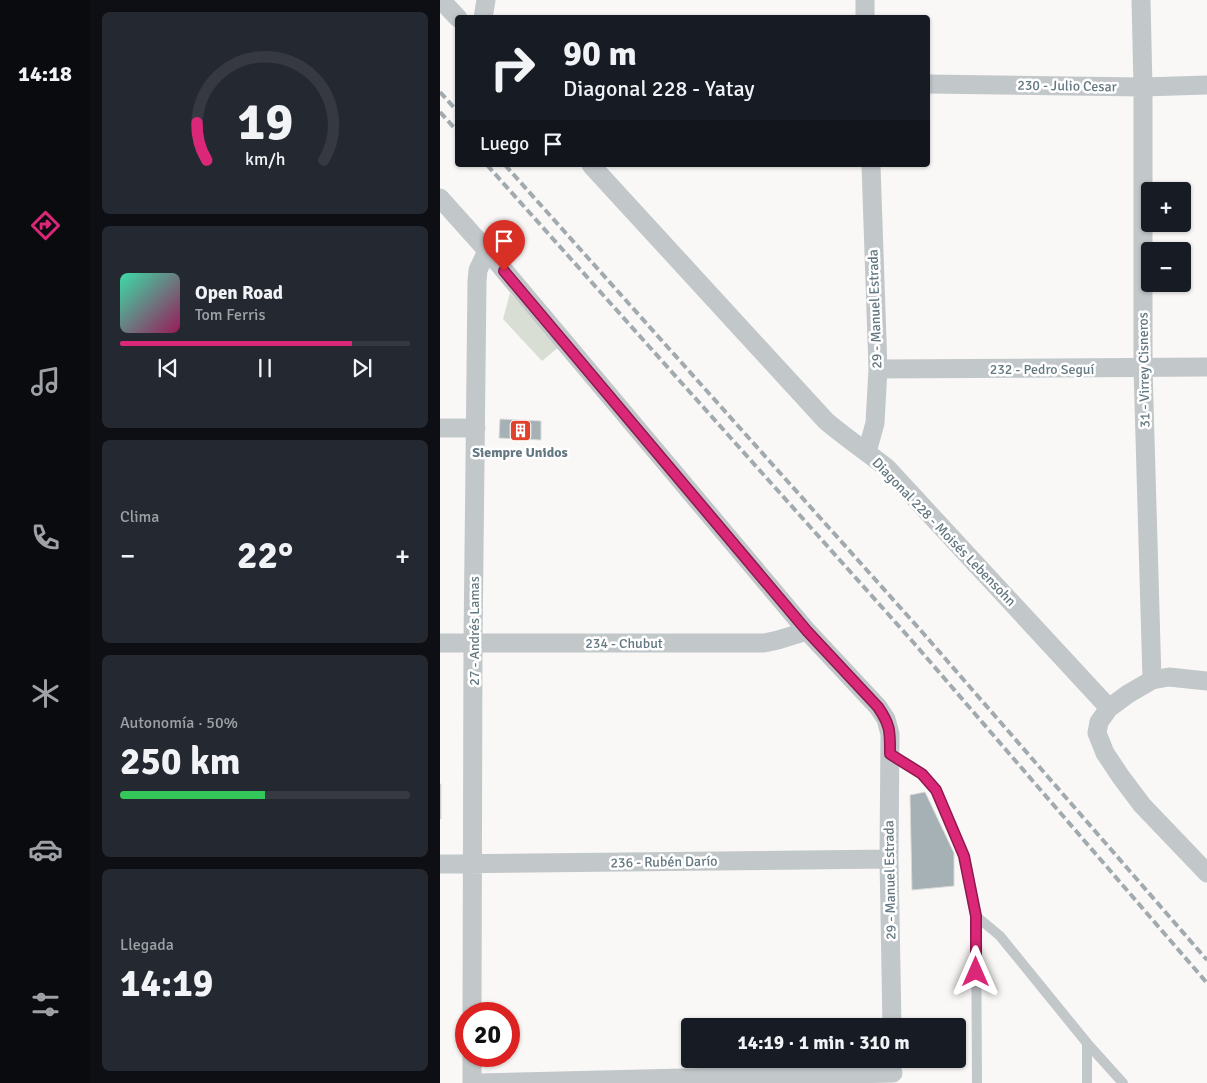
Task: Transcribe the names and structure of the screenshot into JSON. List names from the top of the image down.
{
  "streets": {
    "street": [
      "230 - Julio Cesar",
      "29 - Manuel Estrada",
      "232 - Pedro Seguí",
      "31 - Virrey Cisneros",
      "Diagonal 228 - Moisés Lebensohn",
      "27 - Andrés Lamas",
      "234 - Chubut",
      "236 - Rubén Darío"
    ]
  },
  "crossings": [
    ["230 - Julio Cesar", "31 - Virrey Cisneros"],
    ["29 - Manuel Estrada", "232 - Pedro Seguí"],
    ["29 - Manuel Estrada", "Diagonal 228 - Moisés Lebensohn"],
    ["29 - Manuel Estrada", "234 - Chubut"],
    ["29 - Manuel Estrada", "236 - Rubén Darío"],
    ["232 - Pedro Seguí", "31 - Virrey Cisneros"],
    ["27 - Andrés Lamas", "234 - Chubut"],
    ["27 - Andrés Lamas", "236 - Rubén Darío"]
  ],
  "places": {
    "building": ["Siempre Unidos"]
  },
  "page": {
    "tabs": "14:18",
    "turn": ["90 m", "Diagonal 228 - Yatay"],
    "then": "Luego",
    "map_buttons": ["+", "−"],
    "song": ["Open Road", "Tom Ferris"],
    "tile": [
      "Clima",
      ["Autonomía · 50%", "250 km"],
      ["Llegada", "14:19"]
    ],
    "heat": ["−", "22°", "+"],
    "limit": "20",
    "trip": "14:19 · 1 min · 310 m",
    "gauge": ["19", "km/h"]
  }
}
